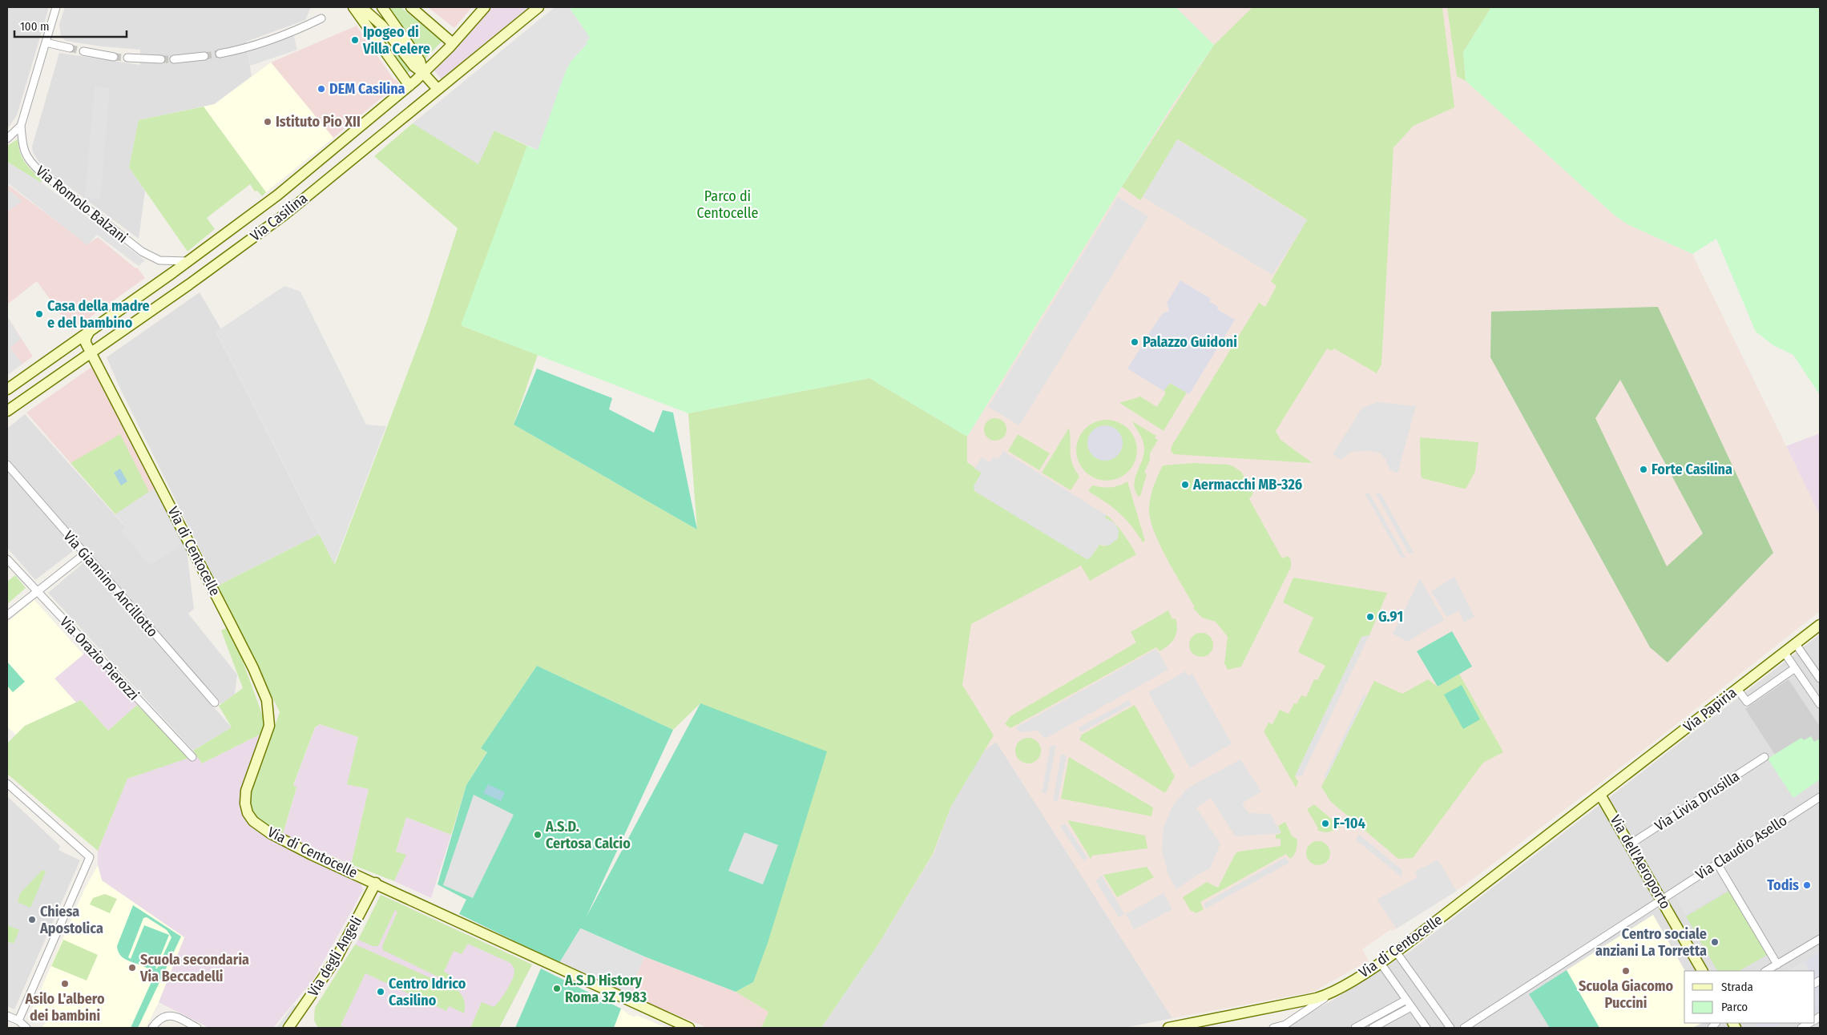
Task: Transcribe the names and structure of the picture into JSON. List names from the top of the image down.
{
  "streets": {
    "street": [
      "Via Romolo Balzani",
      "Via Casilina",
      "Via di Centocelle",
      "Via Giannino Ancillotto",
      "Via Orazio Pierozzi",
      "Via Papiria",
      "Via Livia Drusilla",
      "Via Claudio Asello",
      "Via dell'Aeroporto",
      "Via degli Angeli"
    ]
  },
  "crossings": [
    ["Via Romolo Balzani", "Via Casilina"],
    ["Via Casilina", "Via di Centocelle"],
    ["Via di Centocelle", "Via Papiria"],
    ["Via di Centocelle", "Via dell'Aeroporto"],
    ["Via di Centocelle", "Via degli Angeli"],
    ["Via Papiria", "Via dell'Aeroporto"],
    ["Via Livia Drusilla", "Via dell'Aeroporto"],
    ["Via Claudio Asello", "Via dell'Aeroporto"]
  ],
  "parks": ["Parco di Centocelle"],
  "places": [
    "Ipogeo di Villa Celere",
    "DEM Casilina",
    "Istituto Pio XII",
    "Casa della madre e del bambino",
    "Palazzo Guidoni",
    "Forte Casilina",
    "Aermacchi MB-326",
    "G.91",
    "F-104",
    "A.S.D. Certosa Calcio",
    "Todis",
    "Chiesa Apostolica",
    "Centro sociale anziani La Torretta",
    "Scuola secondaria Via Beccadelli",
    "Scuola Giacomo Puccini",
    "Asilo L'albero dei bambini",
    "A.S.D History Roma 3Z 1983",
    "Centro Idrico Casilino"
  ],
  "legend": ["Strada", "Parco"],
  "scale_bar": "100 m"
}
